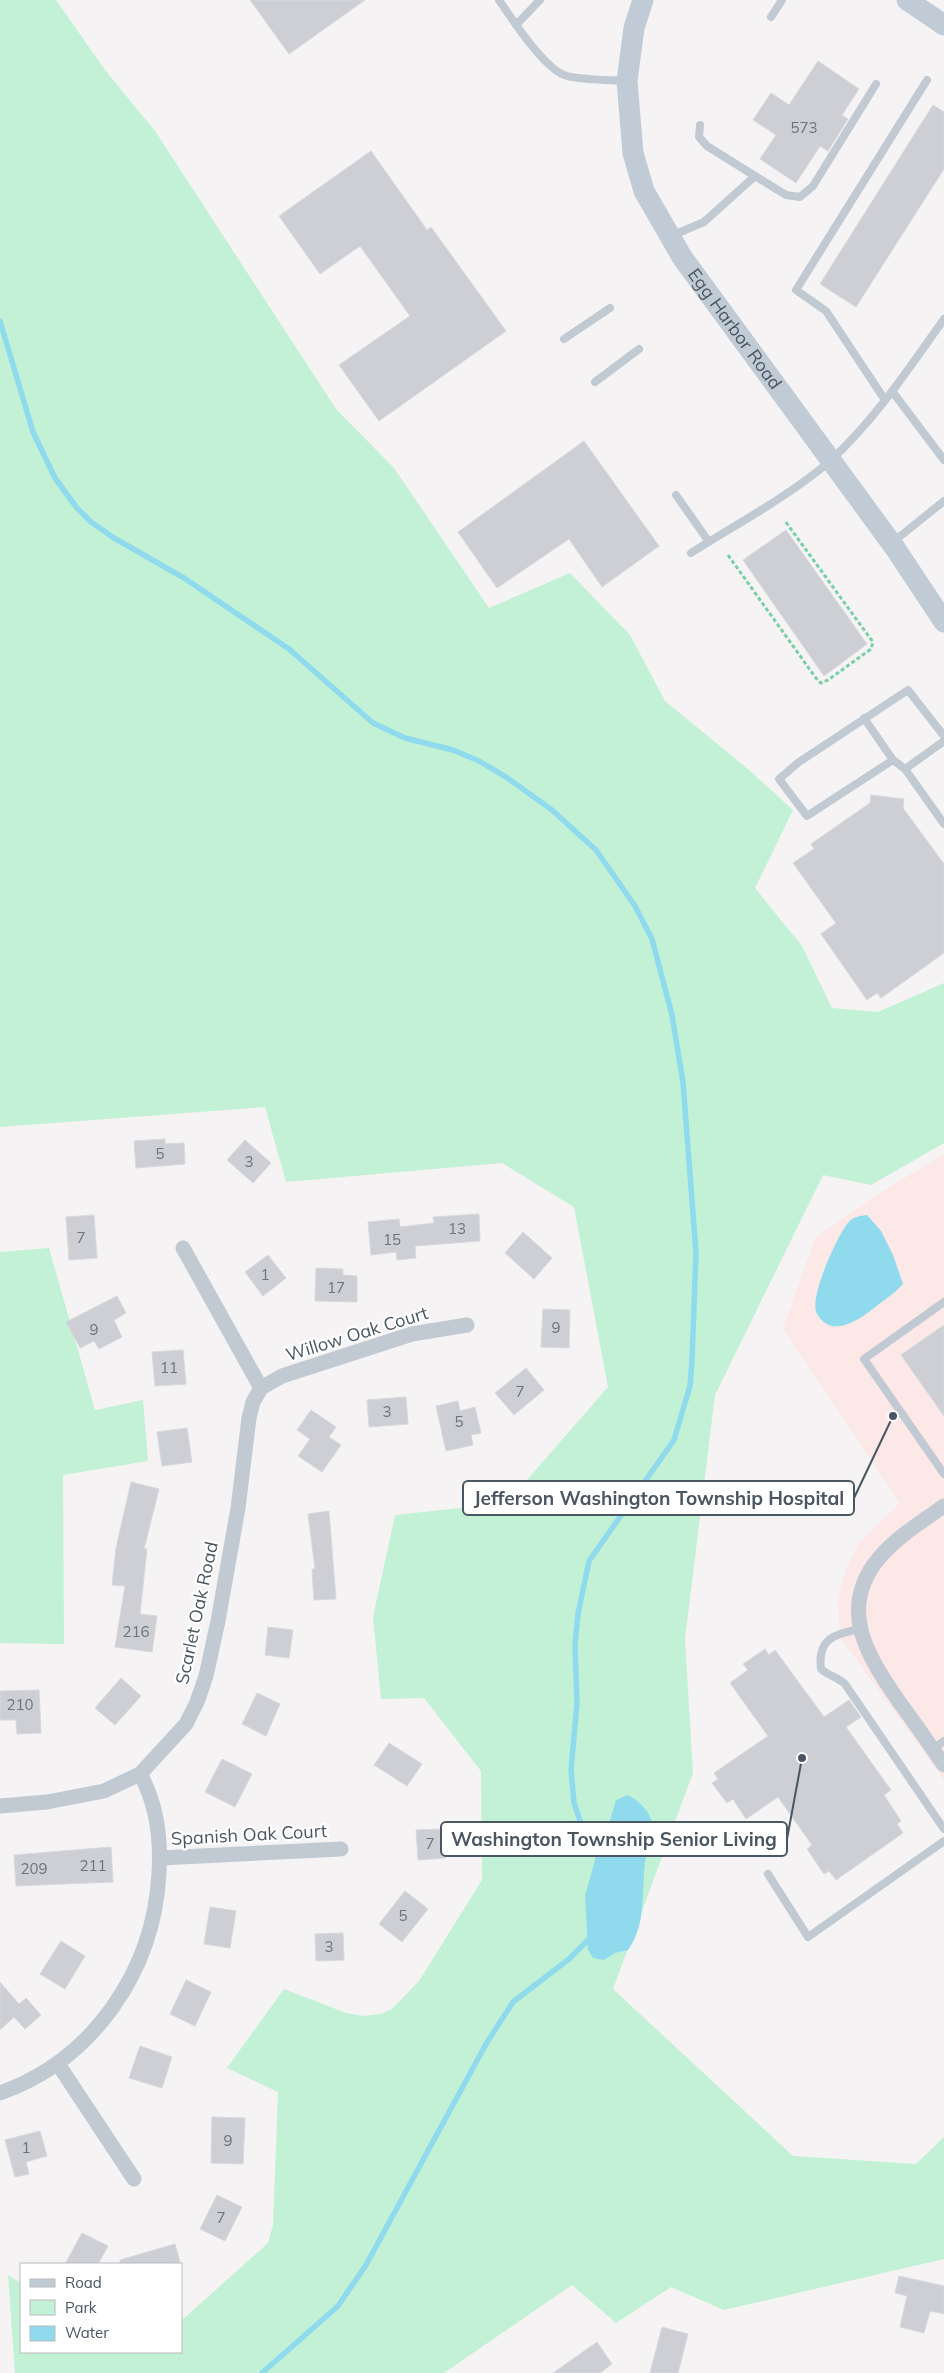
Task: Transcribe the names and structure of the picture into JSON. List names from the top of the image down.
{
  "streets": {
    "main road": ["Egg Harbor Road"],
    "street": ["Willow Oak Court", "Scarlet Oak Road", "Spanish Oak Court"]
  },
  "crossings": [
    ["Willow Oak Court", "Scarlet Oak Road"]
  ],
  "places": ["Jefferson Washington Township Hospital", "Washington Township Senior Living"],
  "house_numbers": [
    "573",
    "5",
    "3",
    "13",
    "7",
    "15",
    "1",
    "17",
    "9",
    "9",
    "11",
    "7",
    "3",
    "5",
    "216",
    "210",
    "7",
    "211",
    "209",
    "5",
    "3",
    "9",
    "1",
    "7"
  ],
  "legend": ["Road", "Park", "Water"]
}
